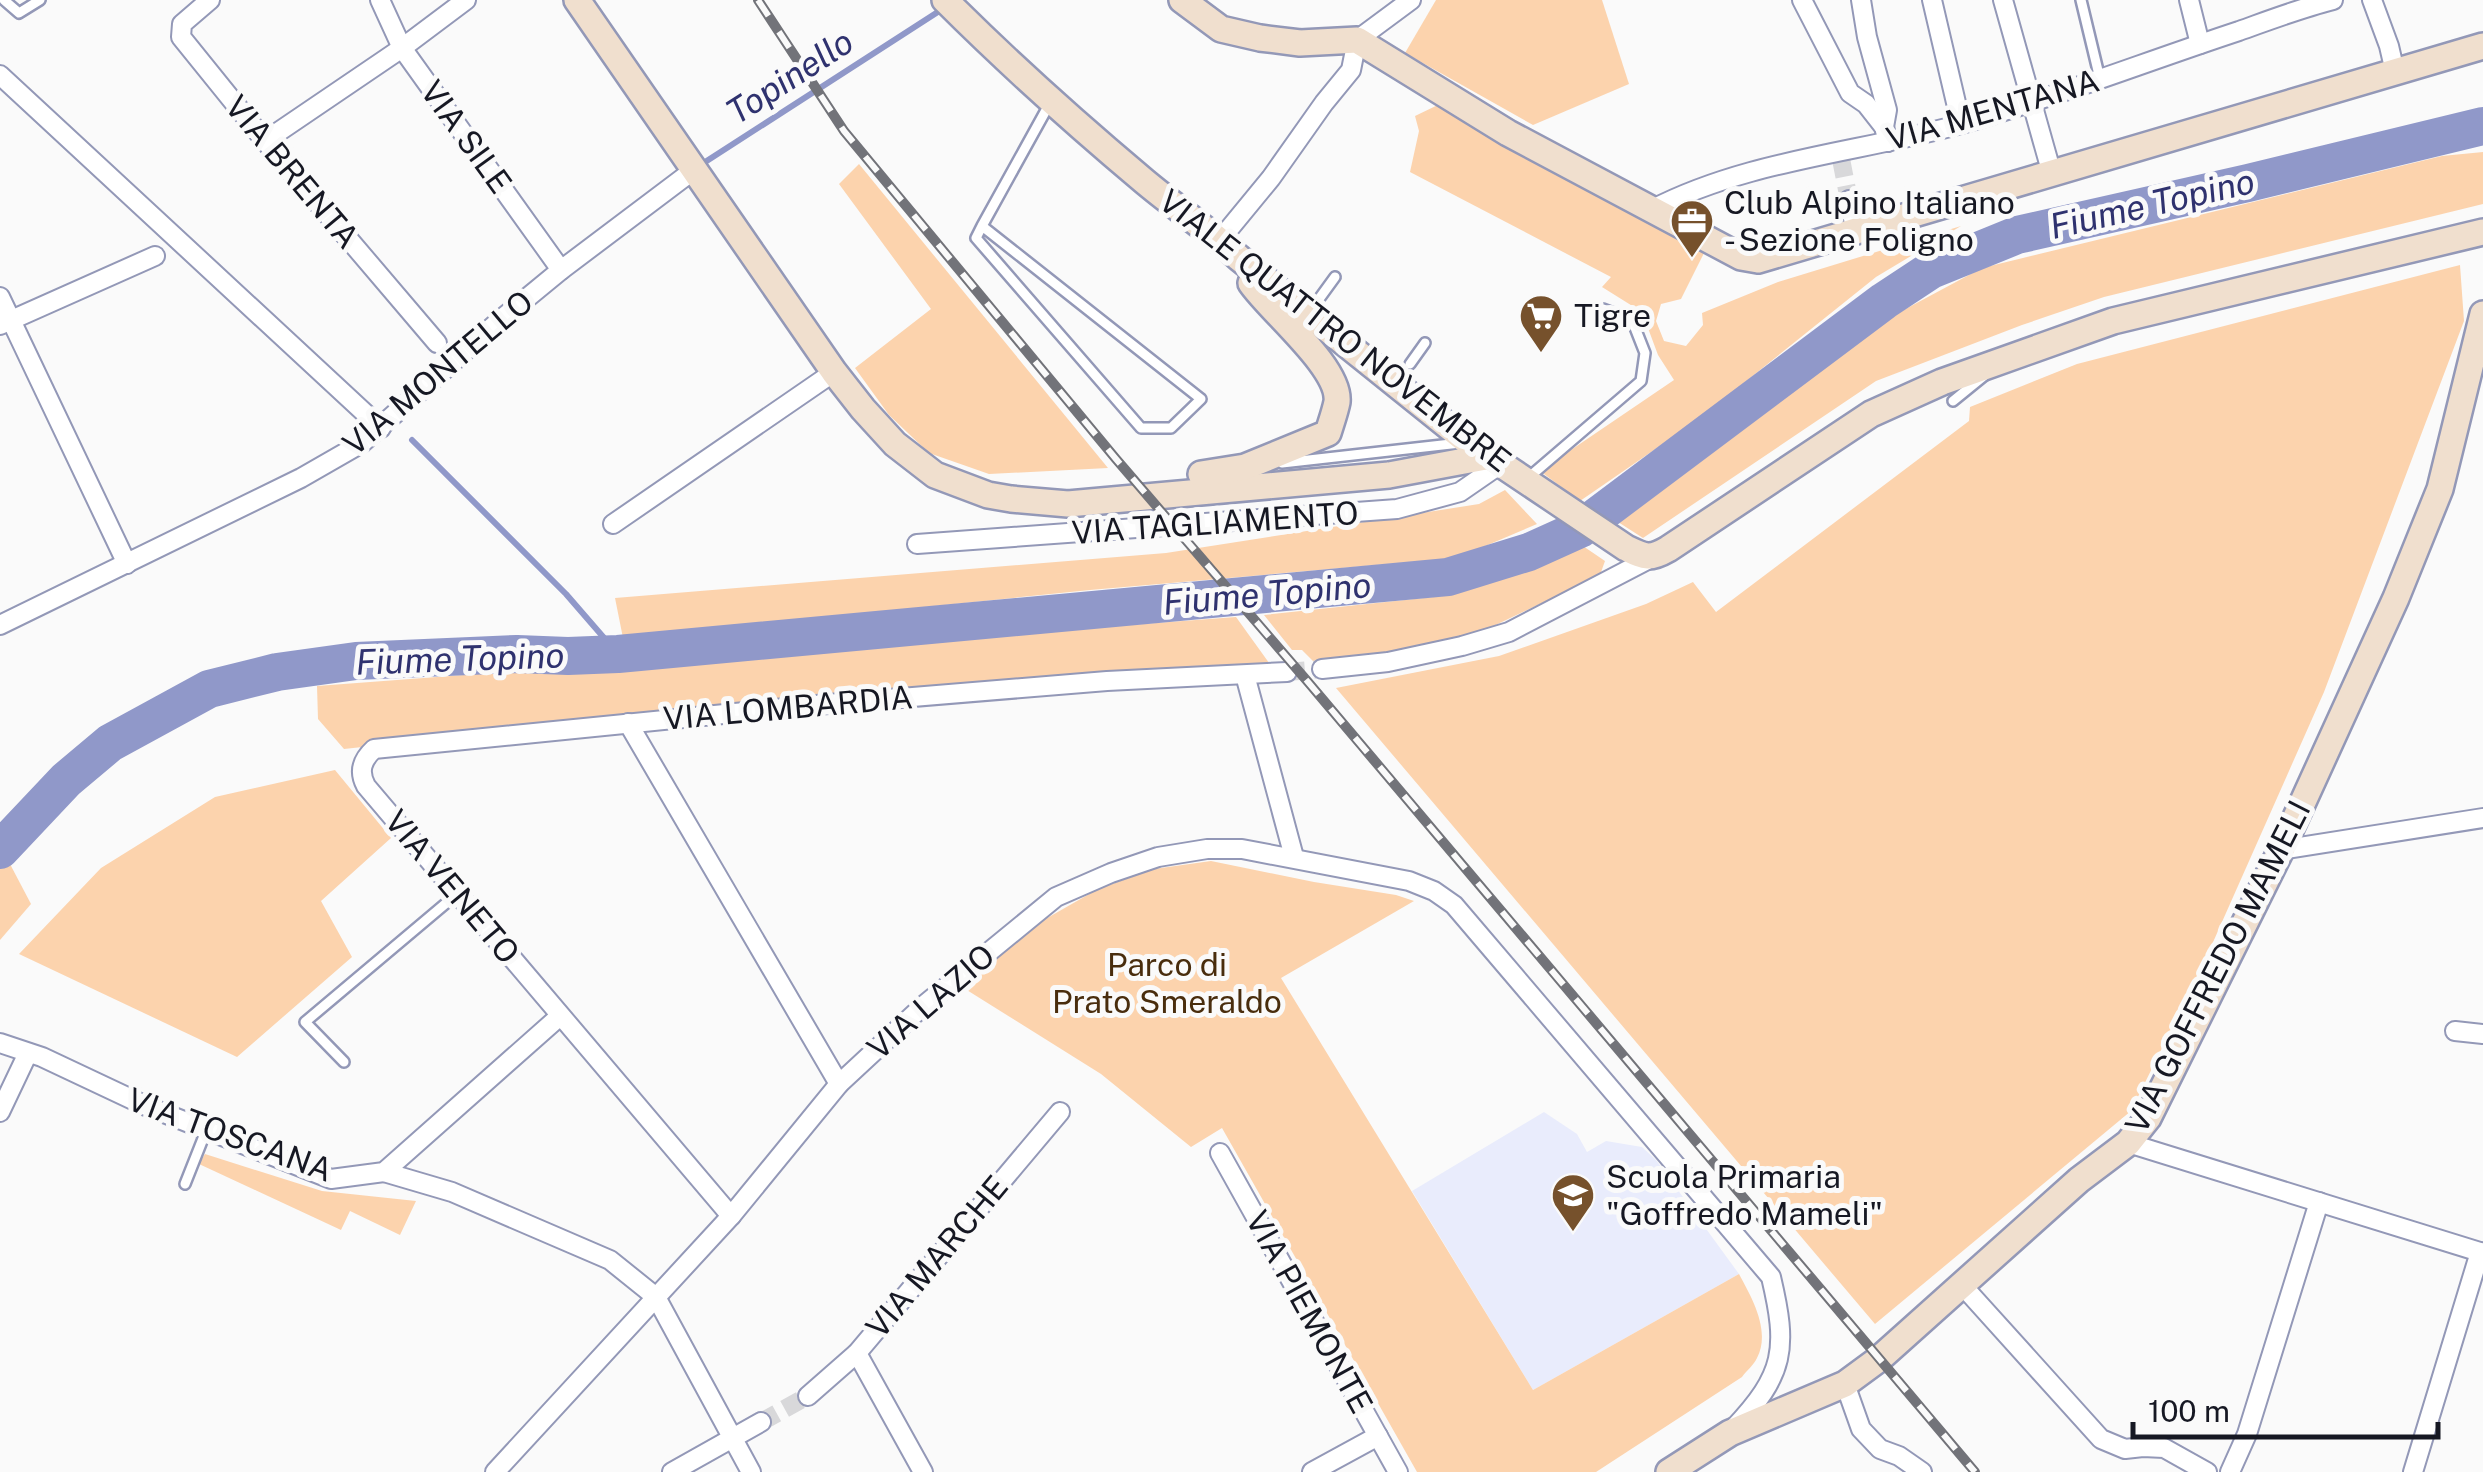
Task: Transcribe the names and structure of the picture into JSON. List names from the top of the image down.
{
  "streets": {
    "main road": ["VIALE QUATTRO NOVEMBRE", "VIA TAGLIAMENTO", "VIA GOFFREDO MAMELI"],
    "street": [
      "VIA MENTANA",
      "VIA SILE",
      "VIA BRENTA",
      "VIA MONTELLO",
      "VIA LOMBARDIA",
      "VIA VENETO",
      "VIA LAZIO",
      "VIA TOSCANA",
      "VIA MARCHE",
      "VIA PIEMONTE"
    ]
  },
  "crossings": [
    ["VIA SILE", "VIA MONTELLO"],
    ["VIALE QUATTRO NOVEMBRE", "VIA TAGLIAMENTO"],
    ["VIA MONTELLO", "VIA TAGLIAMENTO"],
    ["VIA LOMBARDIA", "VIA VENETO"],
    ["VIA LOMBARDIA", "VIA LAZIO"],
    ["VIA VENETO", "VIA LAZIO"],
    ["VIA GOFFREDO MAMELI", "VIA LAZIO"]
  ],
  "water": ["Topinello", "Fiume Topino"],
  "parks": ["Parco di Prato Smeraldo"],
  "places": {
    "office": ["Club Alpino Italiano - Sezione Foligno"],
    "supermarket": ["Tigre"],
    "school or university": ["Scuola Primaria \"Goffredo Mameli\""]
  },
  "scale_bar": "100 m"
}
